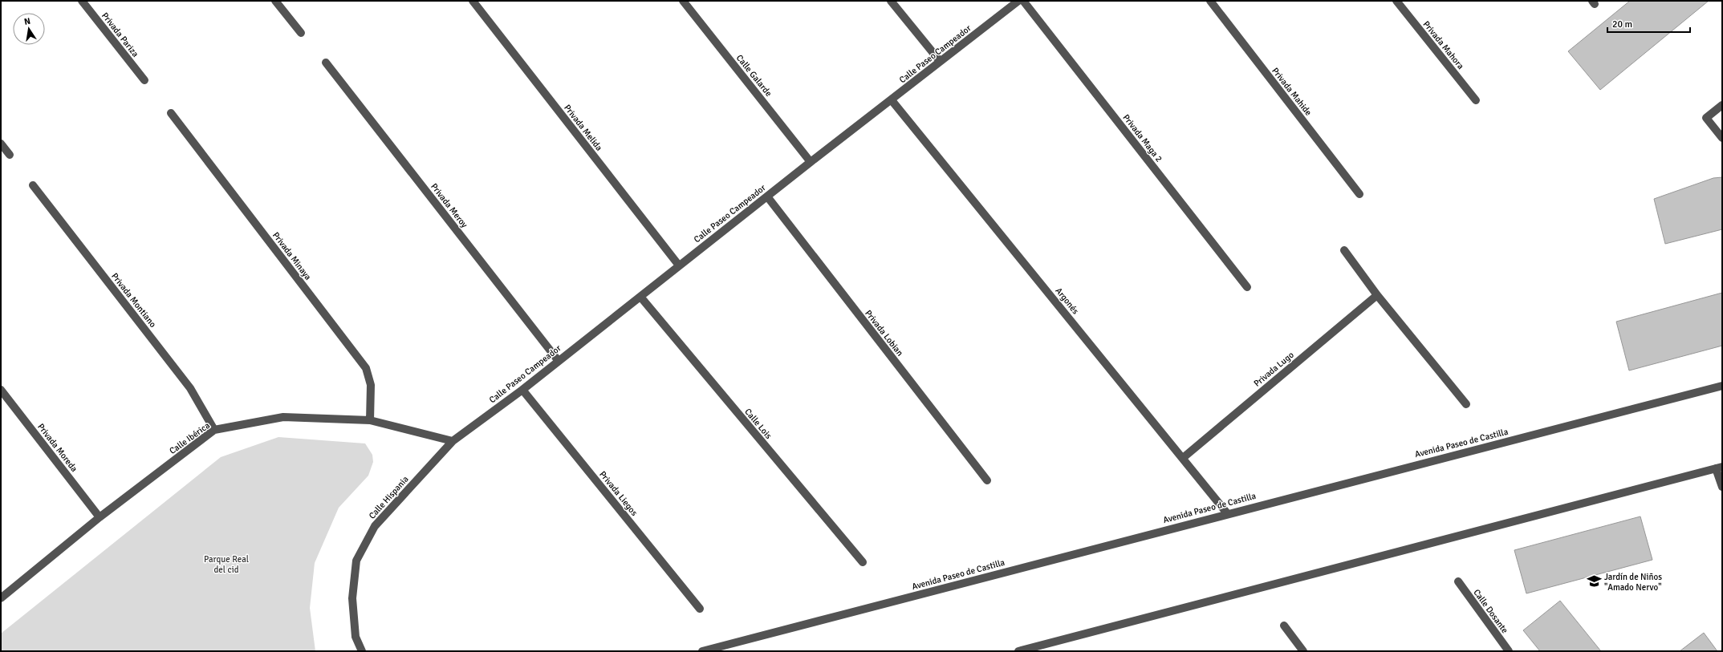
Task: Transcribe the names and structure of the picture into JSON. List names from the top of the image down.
{
  "streets": {
    "street": [
      "Privada Pariza",
      "Privada Mahora",
      "Calle Paseo Campeador",
      "Calle Galarde",
      "Privada Mahide",
      "Privada Melida",
      "Privada Maga 2",
      "Privada Meroy",
      "Privada Minaya",
      "Privada Montiano",
      "Argonés",
      "Privada Lobian",
      "Privada Lugo",
      "Calle Lois",
      "Calle Ibérica",
      "Avenida Paseo de Castilla",
      "Privada Moreda",
      "Privada Liegos",
      "Calle Hispania",
      "Calle Dosante"
    ]
  },
  "crossings": [
    ["Calle Paseo Campeador", "Calle Galarde"],
    ["Calle Paseo Campeador", "Privada Melida"],
    ["Calle Paseo Campeador", "Privada Meroy"],
    ["Calle Paseo Campeador", "Argonés"],
    ["Calle Paseo Campeador", "Privada Lobian"],
    ["Calle Paseo Campeador", "Calle Lois"],
    ["Calle Paseo Campeador", "Calle Ibérica"],
    ["Calle Paseo Campeador", "Privada Liegos"],
    ["Calle Paseo Campeador", "Calle Hispania"],
    ["Privada Minaya", "Calle Ibérica"],
    ["Privada Montiano", "Calle Ibérica"],
    ["Argonés", "Privada Lugo"],
    ["Argonés", "Avenida Paseo de Castilla"],
    ["Calle Ibérica", "Privada Moreda"],
    ["Calle Ibérica", "Calle Hispania"]
  ],
  "parks": ["Parque Real del cid"],
  "places": {
    "school or university": ["Jardín de Niños \"Amado Nervo\""]
  },
  "scale_bar": "20 m",
  "north": "top"
}
